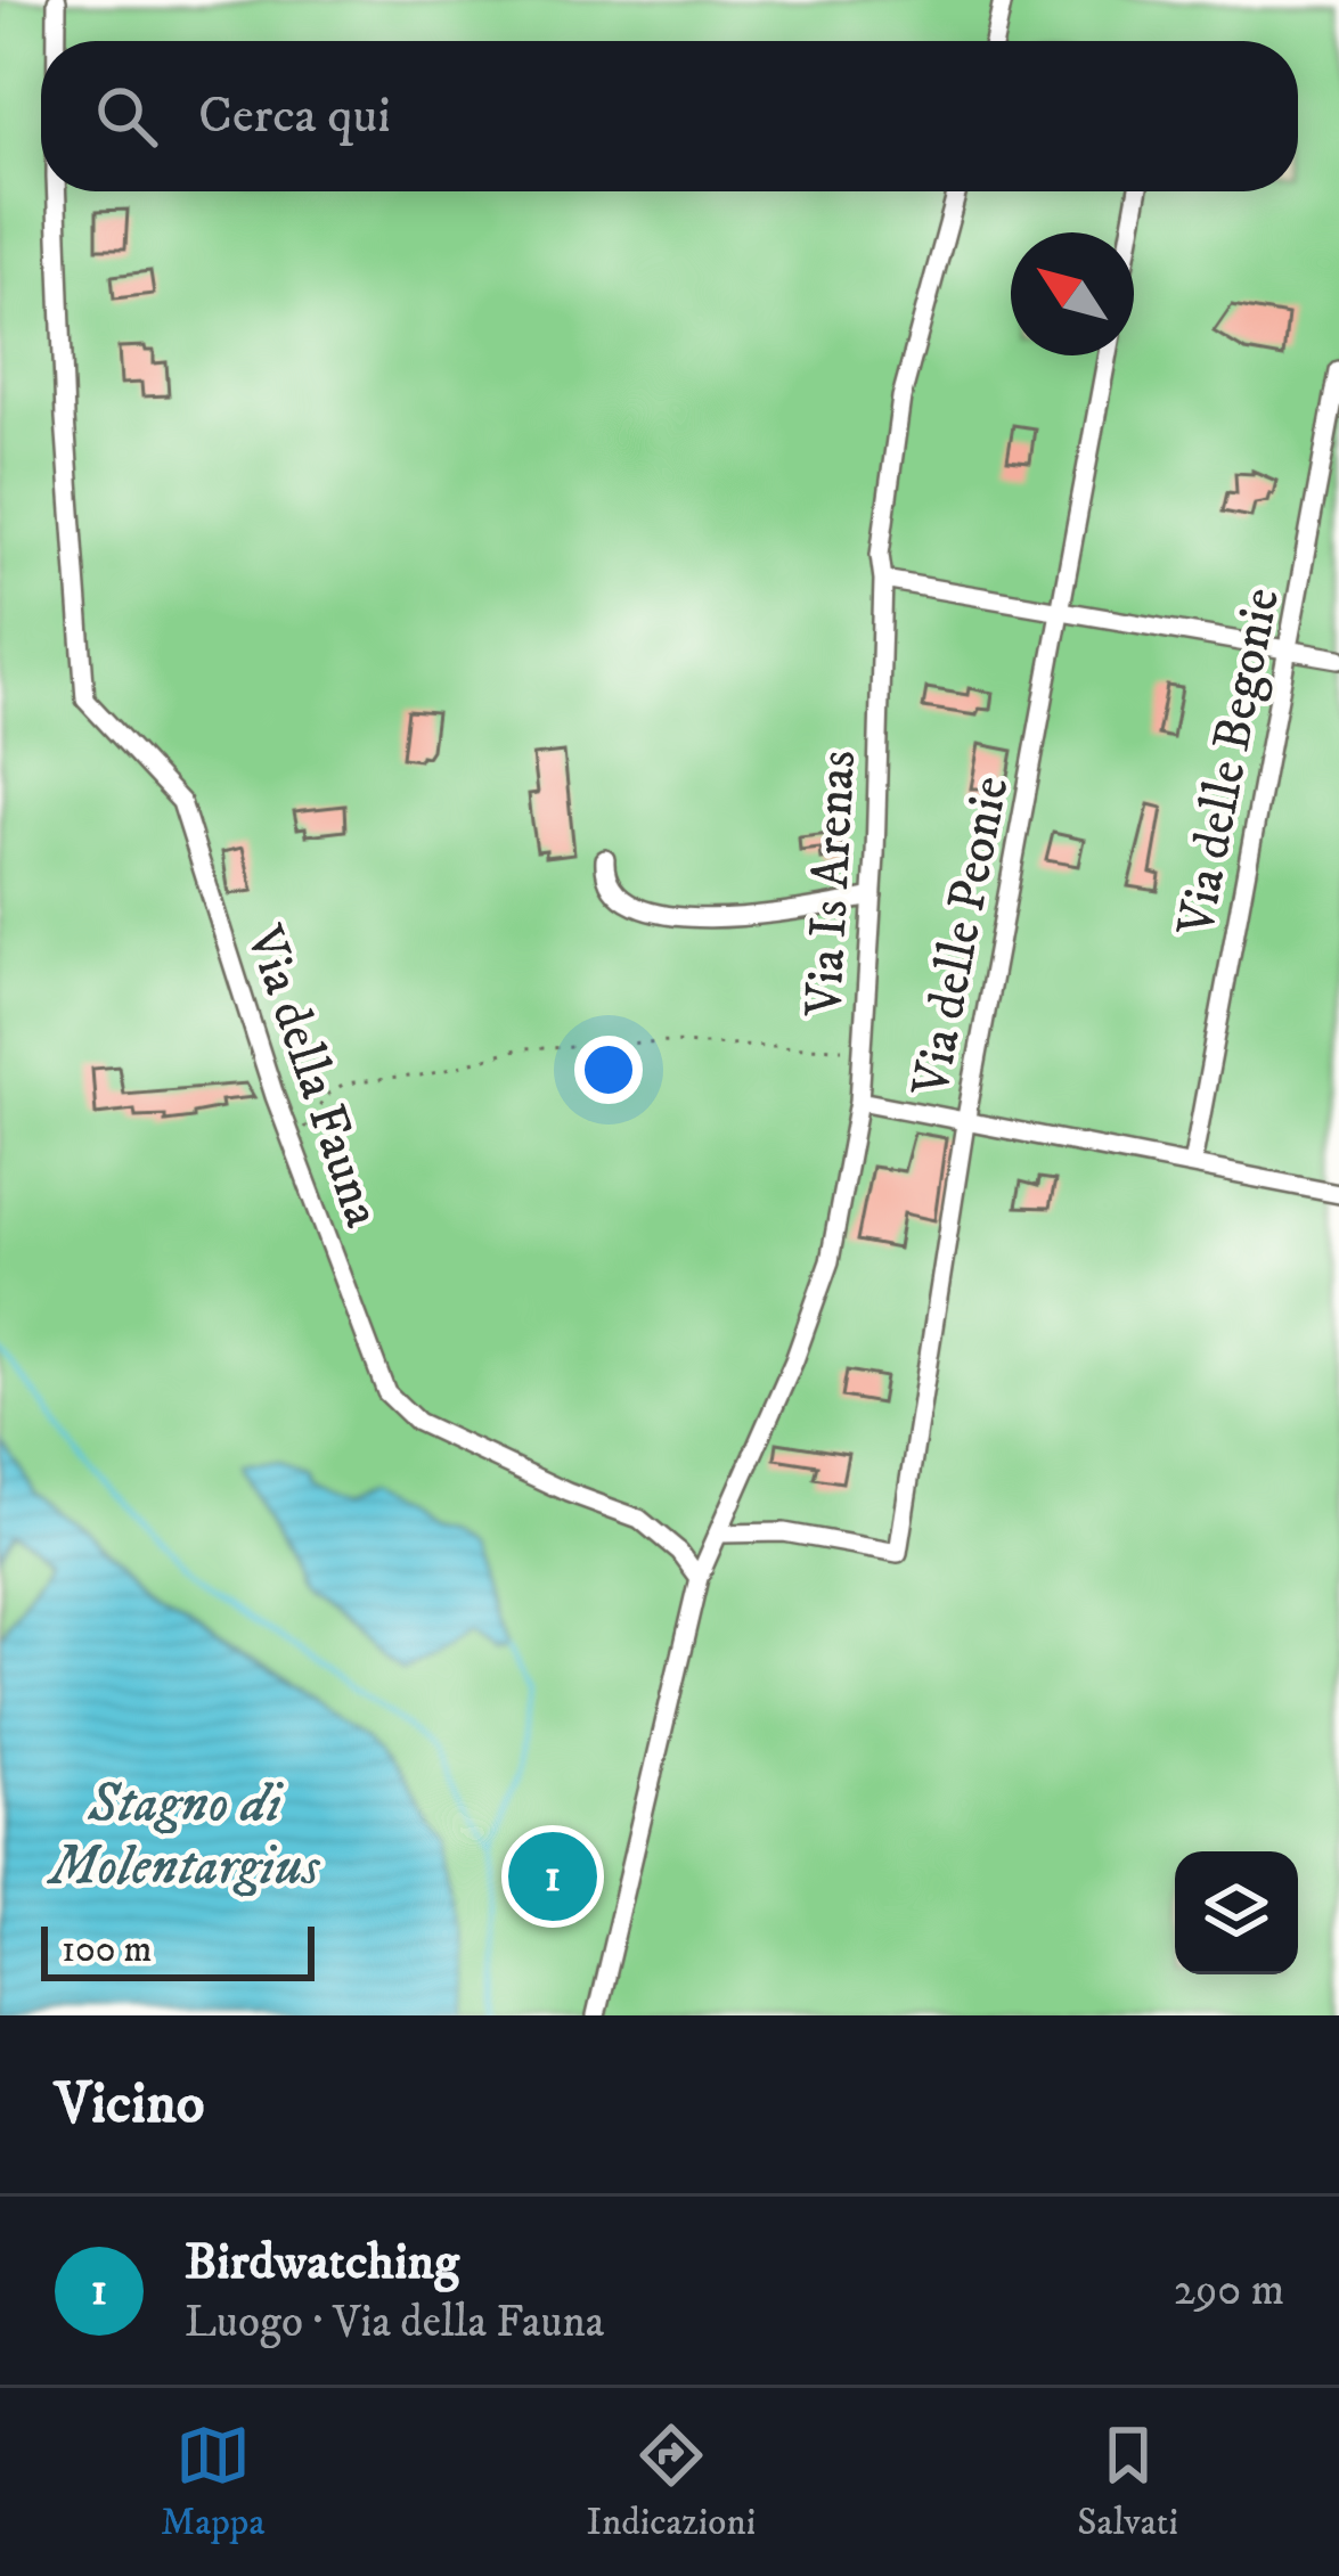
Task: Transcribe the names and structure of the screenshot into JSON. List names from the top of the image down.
{
  "streets": {
    "street": [
      "Via delle Begonie",
      "Via Is Arenas",
      "Via delle Peonie",
      "Via della Fauna"
    ]
  },
  "crossings": [
    ["Via Is Arenas", "Via delle Peonie"],
    ["Via Is Arenas", "Via della Fauna"]
  ],
  "water": ["Stagno di Molentargius"],
  "scale_bar": "100 m",
  "north": "top left",
  "page": {
    "search": "Cerca qui",
    "pins": "1",
    "scale": "100 m",
    "heading": "Vicino",
    "list": [
      {
        "mark": "1",
        "name": "Birdwatching",
        "note": "Luogo · Via della Fauna",
        "value": "290 m"
      }
    ],
    "nav": ["Mappa", "Indicazioni", "Salvati"]
  }
}
